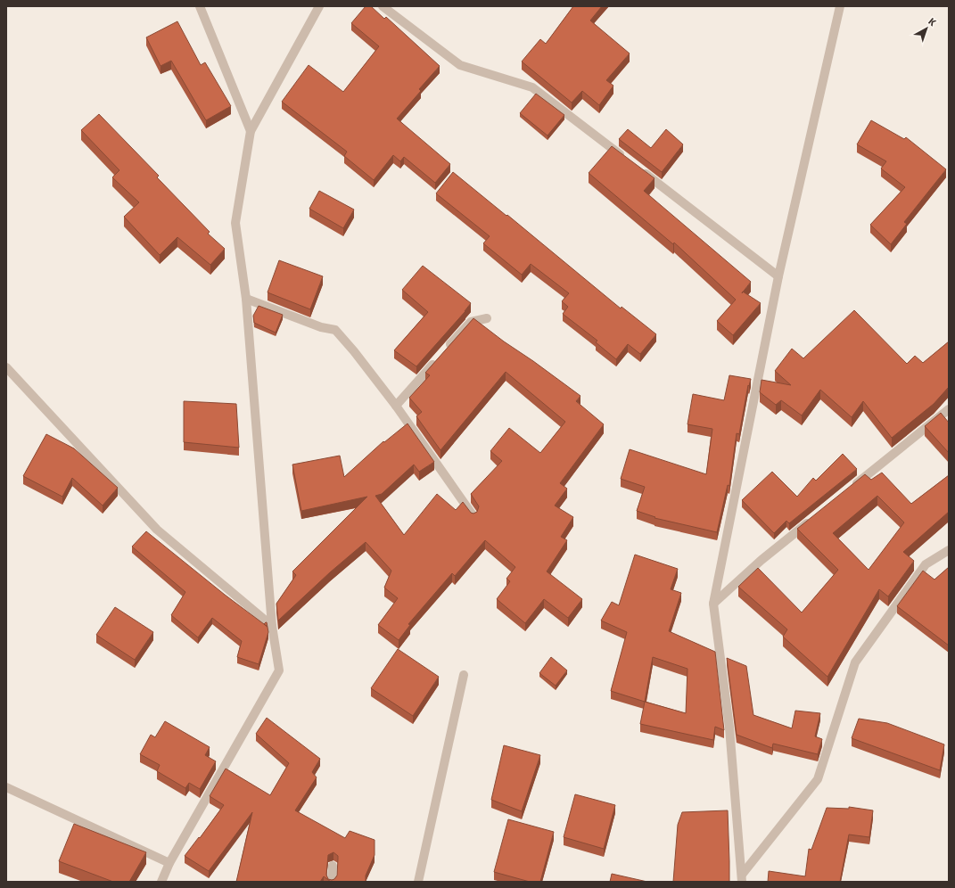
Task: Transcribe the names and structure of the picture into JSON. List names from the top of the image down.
{
  "north": "top right"
}
